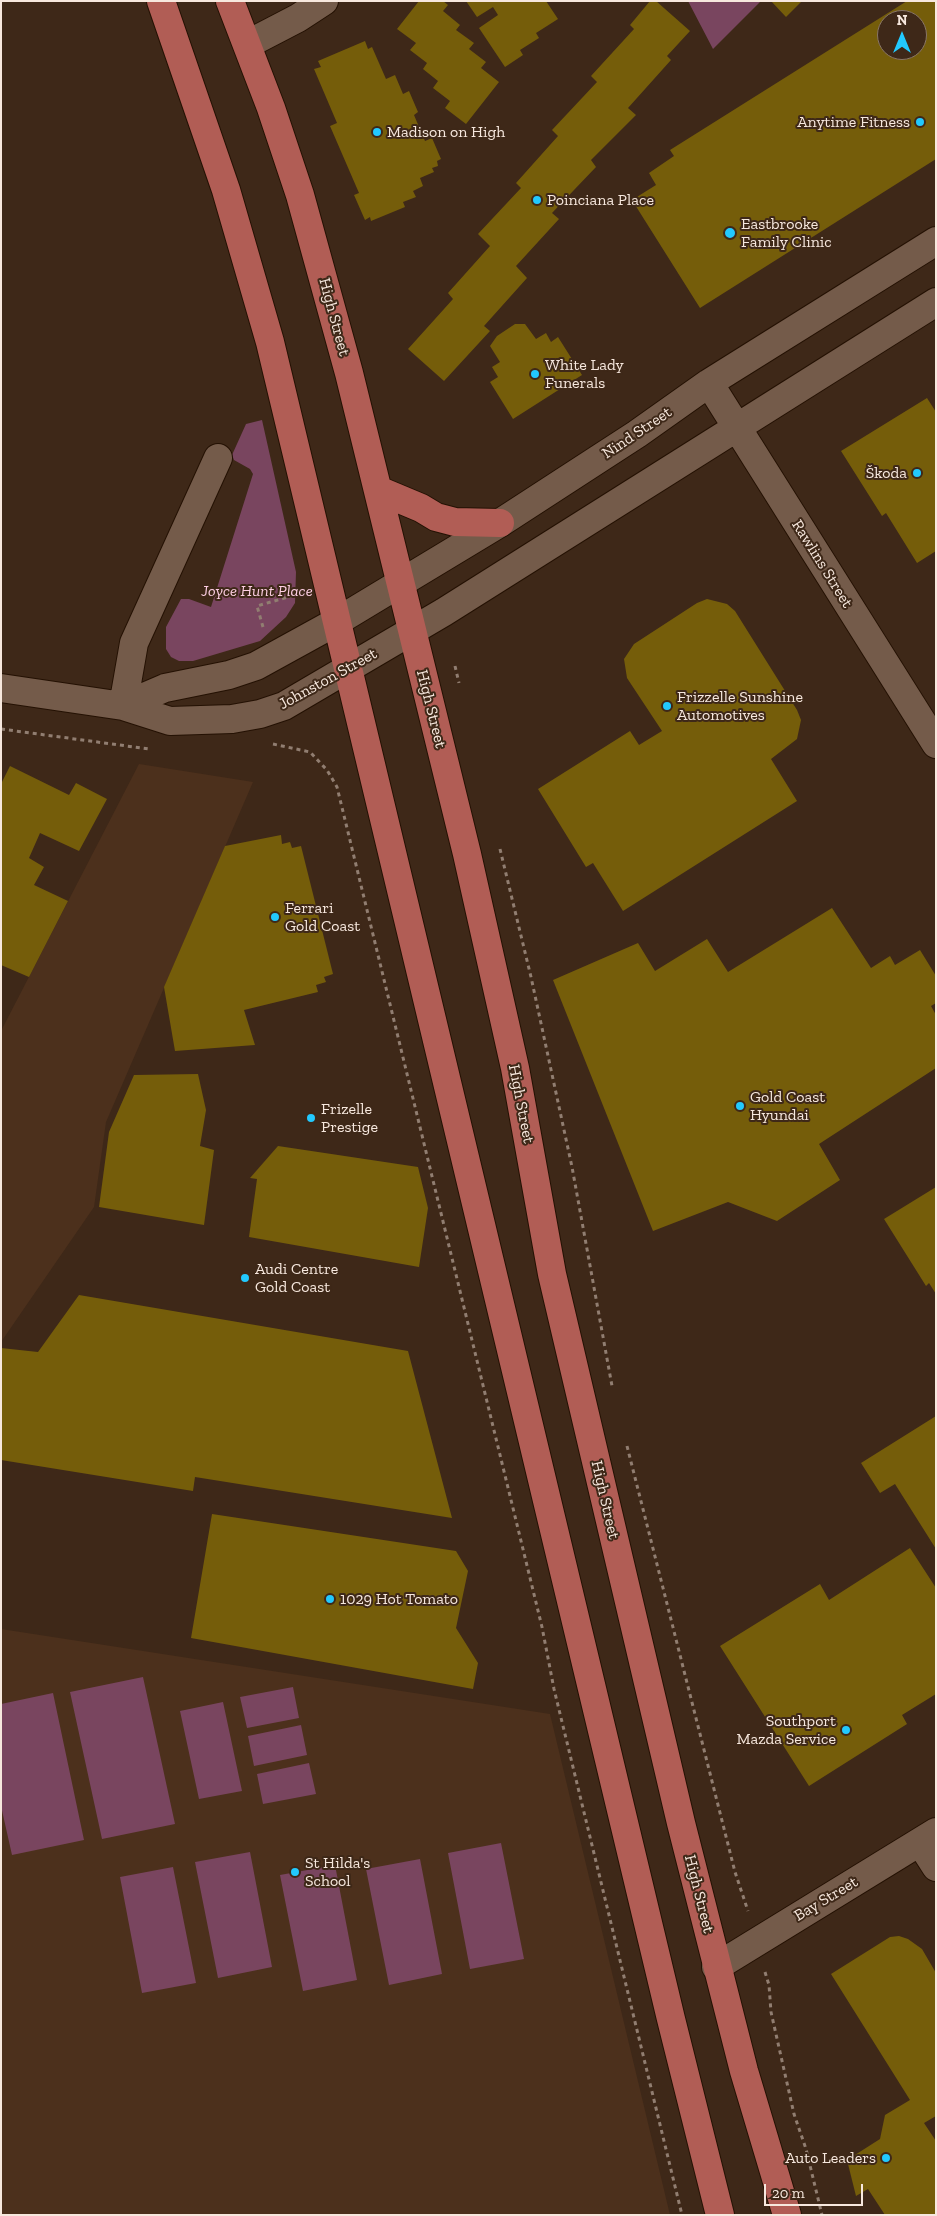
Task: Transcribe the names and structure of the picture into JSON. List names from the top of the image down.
{
  "streets": {
    "main road": ["High Street"],
    "street": [
      "Nind Street",
      "Rawlins Street",
      "Johnston Street",
      "Bay Street"
    ]
  },
  "crossings": [
    ["High Street", "Nind Street"],
    ["High Street", "Johnston Street"],
    ["High Street", "Bay Street"],
    ["Nind Street", "Rawlins Street"]
  ],
  "parks": ["Joyce Hunt Place"],
  "places": [
    "Anytime Fitness",
    "Madison on High",
    "Poinciana Place",
    "Eastbrooke Family Clinic",
    "White Lady Funerals",
    "Škoda",
    "Frizzelle Sunshine Automotives",
    "Ferrari Gold Coast",
    "Gold Coast Hyundai",
    "Frizelle Prestige",
    "Audi Centre Gold Coast",
    "1029 Hot Tomato",
    "Southport Mazda Service",
    "St Hilda's School",
    "Auto Leaders"
  ],
  "scale_bar": "20 m",
  "north": "top"
}
